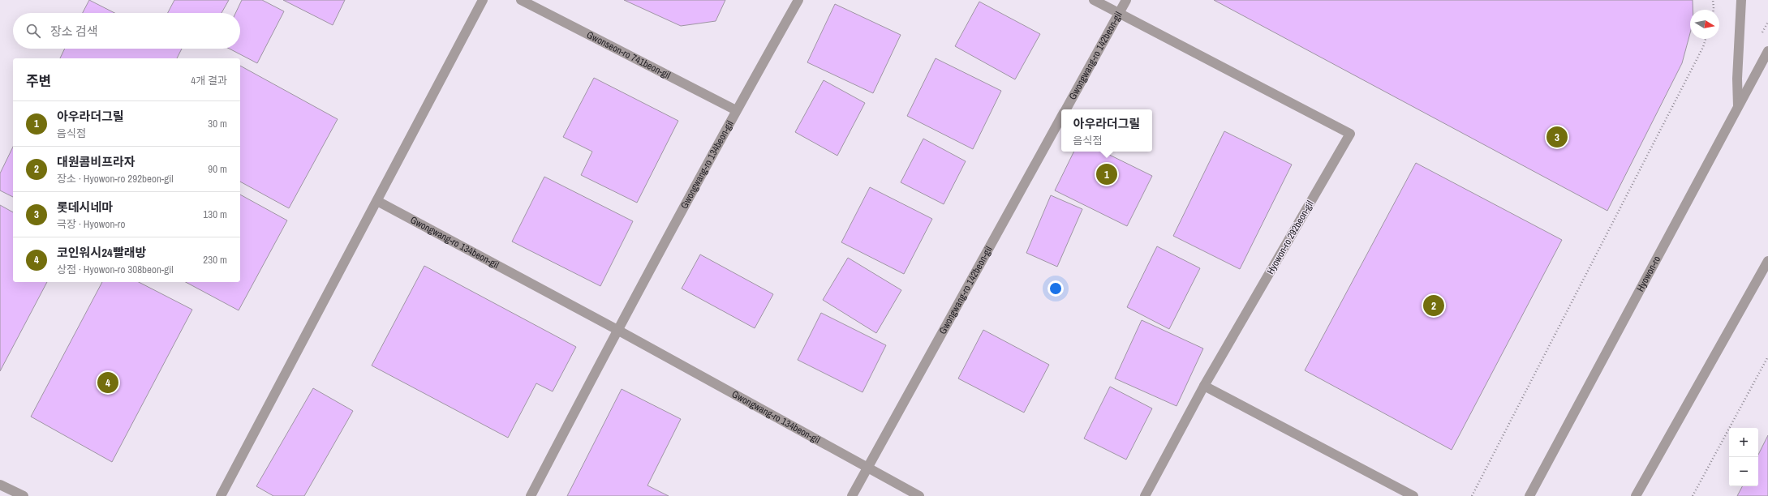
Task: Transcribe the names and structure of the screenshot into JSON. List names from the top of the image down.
{
  "streets": {
    "street": [
      "Gwonseon-ro 741beon-gil",
      "Gwongwang-ro 142beon-gil",
      "Gwongwang-ro 134beon-gil",
      "Hyowon-ro 292beon-gil",
      "Hyowon-ro"
    ]
  },
  "crossings": [
    ["Gwonseon-ro 741beon-gil", "Gwongwang-ro 134beon-gil"],
    ["Gwongwang-ro 142beon-gil", "Gwongwang-ro 134beon-gil"],
    ["Gwongwang-ro 142beon-gil", "Hyowon-ro 292beon-gil"]
  ],
  "north": "right",
  "page": {
    "search": "장소 검색",
    "heading": ["주변", "4개 결과"],
    "list": [
      {
        "mark": "1",
        "name": "아우라더그릴",
        "note": "음식점",
        "value": "30 m"
      },
      {
        "mark": "2",
        "name": "대원콤비프라자",
        "note": "장소 · Hyowon-ro 292beon-gil",
        "value": "90 m"
      },
      {
        "mark": "3",
        "name": "롯데시네마",
        "note": "극장 · Hyowon-ro",
        "value": "130 m"
      },
      {
        "mark": "4",
        "name": "코인워시24빨래방",
        "note": "상점 · Hyowon-ro 308beon-gil",
        "value": "230 m"
      }
    ],
    "popup": ["아우라더그릴", "음식점"],
    "pins": [
      "3",
      "1",
      "2",
      "4"
    ],
    "map_buttons": ["+", "−"]
  }
}
